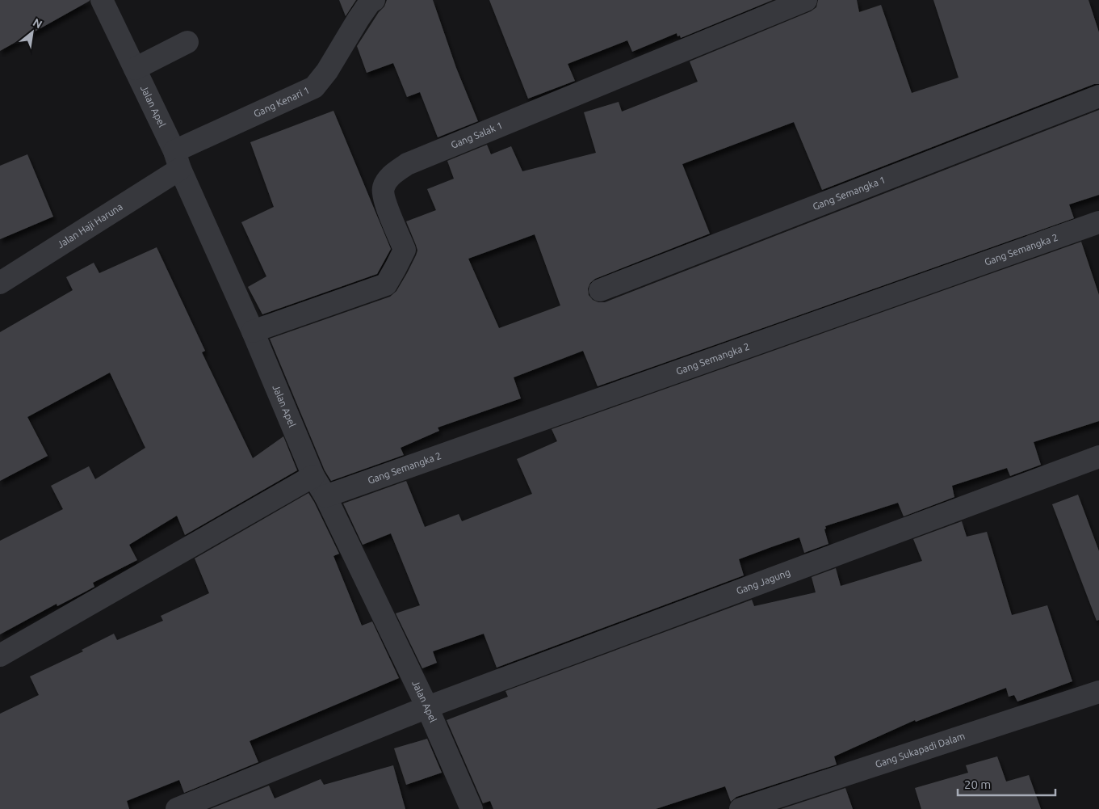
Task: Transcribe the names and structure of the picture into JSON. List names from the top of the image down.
{
  "streets": {
    "street": [
      "Gang Kenari 1",
      "Jalan Apel",
      "Gang Salak 1",
      "Gang Semangka 1",
      "Jalan Haji Haruna",
      "Gang Semangka 2",
      "Gang Jagung",
      "Gang Sukapadi Dalam"
    ]
  },
  "crossings": [
    ["Gang Kenari 1", "Jalan Apel"],
    ["Gang Kenari 1", "Jalan Haji Haruna"],
    ["Jalan Apel", "Gang Salak 1"],
    ["Jalan Apel", "Jalan Haji Haruna"],
    ["Jalan Apel", "Gang Semangka 2"],
    ["Jalan Apel", "Gang Jagung"]
  ],
  "scale_bar": "20 m",
  "north": "top right"
}
